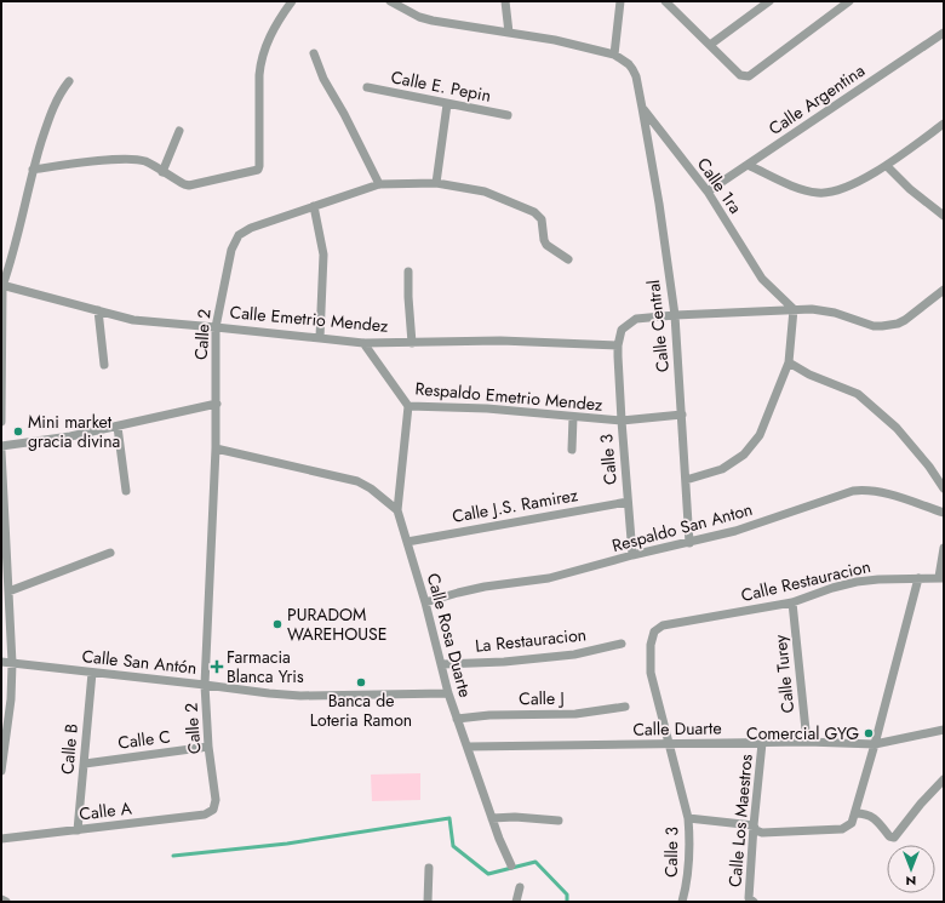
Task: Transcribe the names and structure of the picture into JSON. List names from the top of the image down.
{
  "streets": {
    "street": [
      "Calle E. Pepin",
      "Calle Argentina",
      "Calle 1ra",
      "Calle Emetrio Mendez",
      "Calle Central",
      "Calle 2",
      "Respaldo Emetrio Mendez",
      "Calle 3",
      "Calle J.S. Ramirez",
      "Respaldo San Anton",
      "Calle Restauracion",
      "Calle Rosa Duarte",
      "La Restauracion",
      "Calle San Antón",
      "Calle Turey",
      "Calle J",
      "Calle Duarte",
      "Calle C",
      "Calle B",
      "Calle A",
      "Calle Los Maestros"
    ]
  },
  "crossings": [
    ["Calle Argentina", "Calle 1ra"],
    ["Calle 1ra", "Calle Central"],
    ["Calle 1ra", "Calle 3"],
    ["Calle Emetrio Mendez", "Calle 2"],
    ["Calle Emetrio Mendez", "Respaldo Emetrio Mendez"],
    ["Calle Emetrio Mendez", "Calle 3"],
    ["Calle Central", "Respaldo Emetrio Mendez"],
    ["Calle Central", "Calle 3"],
    ["Calle Central", "Respaldo San Anton"],
    ["Calle 2", "Calle San Antón"],
    ["Calle 2", "Calle C"],
    ["Calle 2", "Calle A"],
    ["Respaldo Emetrio Mendez", "Calle 3"],
    ["Respaldo Emetrio Mendez", "Calle Rosa Duarte"],
    ["Calle 3", "Calle J.S. Ramirez"],
    ["Calle 3", "Respaldo San Anton"],
    ["Calle 3", "Calle Restauracion"],
    ["Calle 3", "Calle Duarte"],
    ["Calle J.S. Ramirez", "Calle Rosa Duarte"],
    ["Respaldo San Anton", "Calle Rosa Duarte"],
    ["Calle Restauracion", "Calle Turey"],
    ["Calle Rosa Duarte", "La Restauracion"],
    ["Calle Rosa Duarte", "Calle San Antón"],
    ["Calle Rosa Duarte", "Calle J"],
    ["Calle Rosa Duarte", "Calle Duarte"],
    ["Calle San Antón", "Calle B"],
    ["Calle Turey", "Calle Duarte"],
    ["Calle Duarte", "Calle Los Maestros"],
    ["Calle C", "Calle B"],
    ["Calle B", "Calle A"]
  ],
  "places": {
    "other": [
      "Mini market gracia divina",
      "PURADOM WAREHOUSE",
      "Banca de Loteria Ramon",
      "Comercial GYG"
    ],
    "health": ["Farmacia Blanca Yris"]
  },
  "north": "bottom"
}
